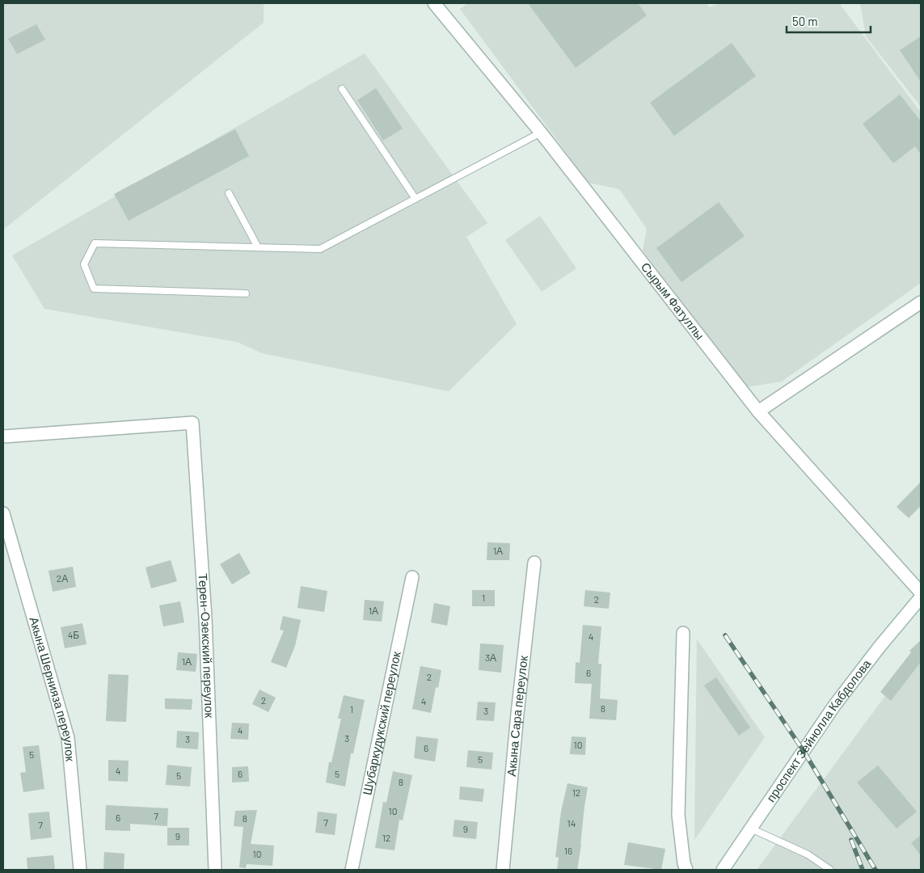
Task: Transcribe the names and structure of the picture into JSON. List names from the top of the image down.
{
  "streets": {
    "street": [
      "Сырым Фатуллы",
      "Терен-Озекский переулок",
      "Акына Шернияза переулок",
      "Акына Сара переулок",
      "Шубаркудукский переулок",
      "проспект Зейнолла Кабдолова"
    ]
  },
  "house_numbers": [
    "1А",
    "2А",
    "1",
    "2",
    "1А",
    "4Б",
    "4",
    "3А",
    "1А",
    "6",
    "2",
    "2",
    "4",
    "8",
    "1",
    "3",
    "4",
    "3",
    "3",
    "10",
    "6",
    "5",
    "5",
    "4",
    "6",
    "5",
    "5",
    "8",
    "12",
    "10",
    "7",
    "6",
    "8",
    "7",
    "14",
    "7",
    "9",
    "9",
    "12",
    "16",
    "10"
  ],
  "scale_bar": "50 m"
}
